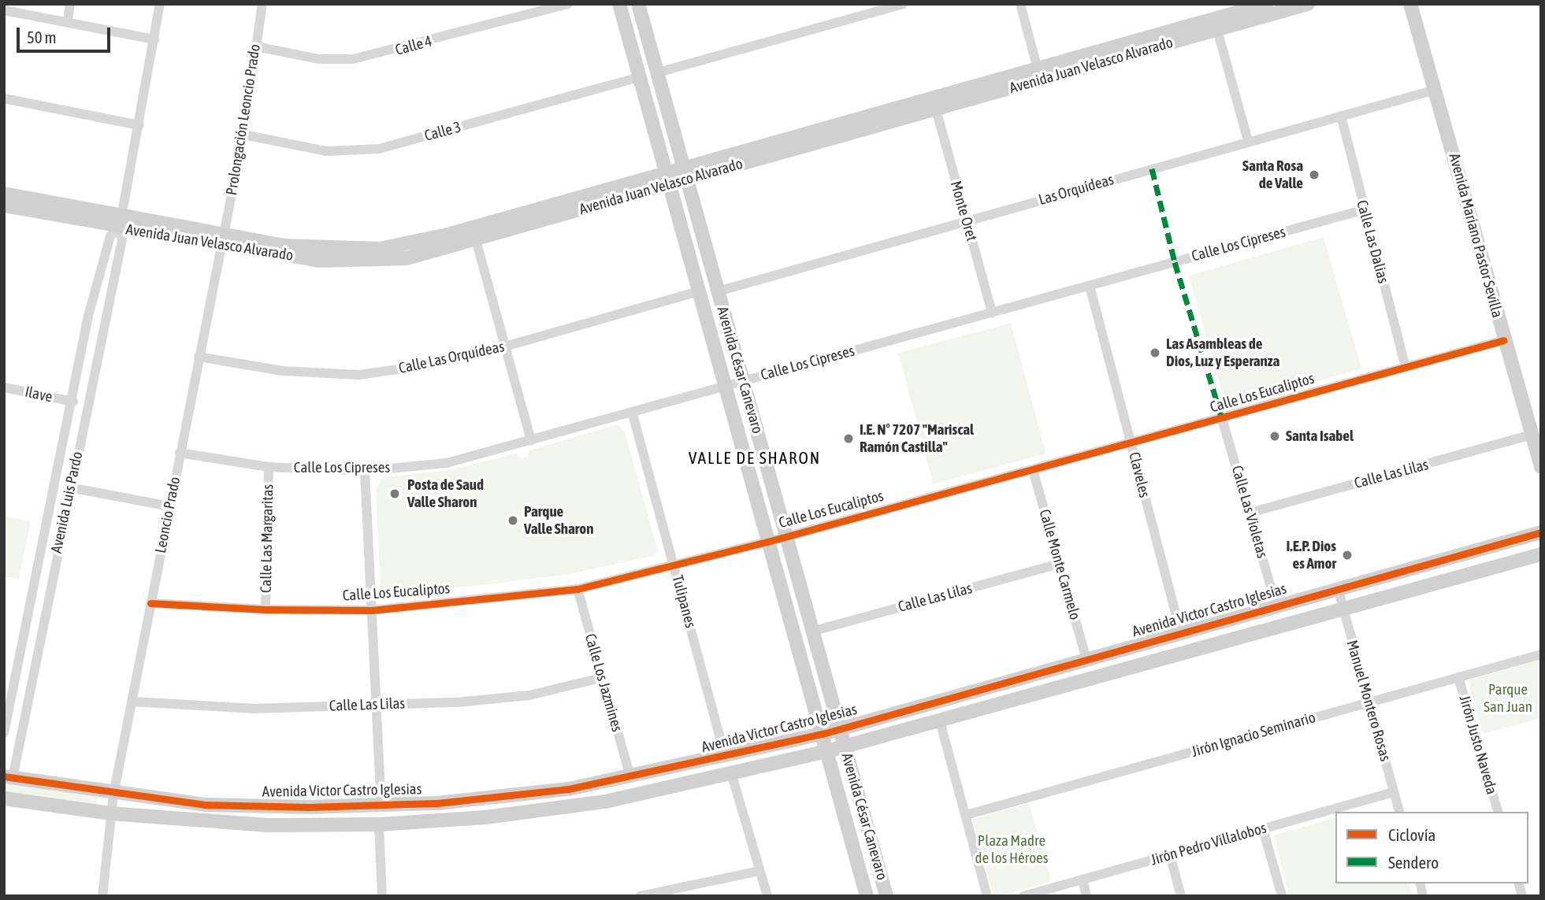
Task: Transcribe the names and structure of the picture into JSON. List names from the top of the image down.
{
  "streets": {
    "street": [
      "Calle 4",
      "Avenida Juan Velasco Alvarado",
      "Prolongación Leoncio Prado",
      "Calle 3",
      "Las Orquídeas",
      "Monte Oret",
      "Avenida Mariano Pastor Sevilla",
      "Calle Las Dalias",
      "Calle Los Cipreses",
      "Calle Las Orquídeas",
      "Avenida César Canevaro",
      "Calle Los Eucaliptos",
      "Ilave",
      "Calle Las Lilas",
      "Claveles",
      "Avenida Luis Pardo",
      "Calle Las Violetas",
      "Leoncio Prado",
      "Calle Las Margaritas",
      "Calle Monte Carmelo",
      "Tulipanes",
      "Avenida Victor Castro Iglesias",
      "Calle Los Jazmines",
      "Manuel Montero Rosas",
      "Jirón Ignacio Seminario",
      "Jirón Justo Naveda",
      "Jirón Pedro Villalobos"
    ]
  },
  "crossings": [
    ["Calle 4", "Prolongación Leoncio Prado"],
    ["Avenida Juan Velasco Alvarado", "Prolongación Leoncio Prado"],
    ["Avenida Juan Velasco Alvarado", "Monte Oret"],
    ["Avenida Juan Velasco Alvarado", "Avenida César Canevaro"],
    ["Avenida Juan Velasco Alvarado", "Avenida Luis Pardo"],
    ["Avenida Juan Velasco Alvarado", "Leoncio Prado"],
    ["Prolongación Leoncio Prado", "Calle 3"],
    ["Prolongación Leoncio Prado", "Leoncio Prado"],
    ["Calle 3", "Avenida César Canevaro"],
    ["Las Orquídeas", "Monte Oret"],
    ["Las Orquídeas", "Avenida Mariano Pastor Sevilla"],
    ["Las Orquídeas", "Calle Las Dalias"],
    ["Las Orquídeas", "Avenida César Canevaro"],
    ["Monte Oret", "Calle Los Cipreses"],
    ["Avenida Mariano Pastor Sevilla", "Calle Los Eucaliptos"],
    ["Avenida Mariano Pastor Sevilla", "Calle Las Lilas"],
    ["Calle Las Dalias", "Calle Los Cipreses"],
    ["Calle Las Dalias", "Calle Los Eucaliptos"],
    ["Calle Los Cipreses", "Avenida César Canevaro"],
    ["Calle Los Cipreses", "Claveles"],
    ["Calle Los Cipreses", "Leoncio Prado"],
    ["Calle Los Cipreses", "Calle Las Margaritas"],
    ["Calle Los Cipreses", "Tulipanes"],
    ["Calle Las Orquídeas", "Avenida César Canevaro"],
    ["Calle Las Orquídeas", "Leoncio Prado"],
    ["Avenida César Canevaro", "Calle Los Eucaliptos"],
    ["Avenida César Canevaro", "Calle Las Lilas"],
    ["Avenida César Canevaro", "Avenida Victor Castro Iglesias"],
    ["Calle Los Eucaliptos", "Claveles"],
    ["Calle Los Eucaliptos", "Calle Las Violetas"],
    ["Calle Los Eucaliptos", "Leoncio Prado"],
    ["Calle Los Eucaliptos", "Calle Las Margaritas"],
    ["Calle Los Eucaliptos", "Calle Monte Carmelo"],
    ["Calle Los Eucaliptos", "Tulipanes"],
    ["Calle Los Eucaliptos", "Calle Los Jazmines"],
    ["Ilave", "Avenida Luis Pardo"],
    ["Calle Las Lilas", "Calle Las Violetas"],
    ["Calle Las Lilas", "Leoncio Prado"],
    ["Calle Las Lilas", "Calle Monte Carmelo"],
    ["Calle Las Lilas", "Calle Los Jazmines"],
    ["Claveles", "Avenida Victor Castro Iglesias"],
    ["Avenida Luis Pardo", "Avenida Victor Castro Iglesias"],
    ["Calle Las Violetas", "Avenida Victor Castro Iglesias"],
    ["Leoncio Prado", "Avenida Victor Castro Iglesias"],
    ["Calle Monte Carmelo", "Avenida Victor Castro Iglesias"],
    ["Tulipanes", "Avenida Victor Castro Iglesias"],
    ["Avenida Victor Castro Iglesias", "Calle Los Jazmines"],
    ["Avenida Victor Castro Iglesias", "Manuel Montero Rosas"],
    ["Manuel Montero Rosas", "Jirón Ignacio Seminario"],
    ["Manuel Montero Rosas", "Jirón Pedro Villalobos"],
    ["Jirón Ignacio Seminario", "Jirón Justo Naveda"]
  ],
  "districts": ["VALLE DE SHARON"],
  "parks": ["Parque San Juan", "Plaza Madre de los Héroes"],
  "places": [
    "Santa Rosa de Valle",
    "Las Asambleas de Dios, Luz y Esperanza",
    "Santa Isabel",
    "I.E. N° 7207 \"Mariscal Ramón Castilla\"",
    "Posta de Saud Valle Sharon",
    "Parque Valle Sharon",
    "I.E.P. Dios es Amor"
  ],
  "legend": ["Ciclovía", "Sendero"],
  "scale_bar": "50 m"
}
